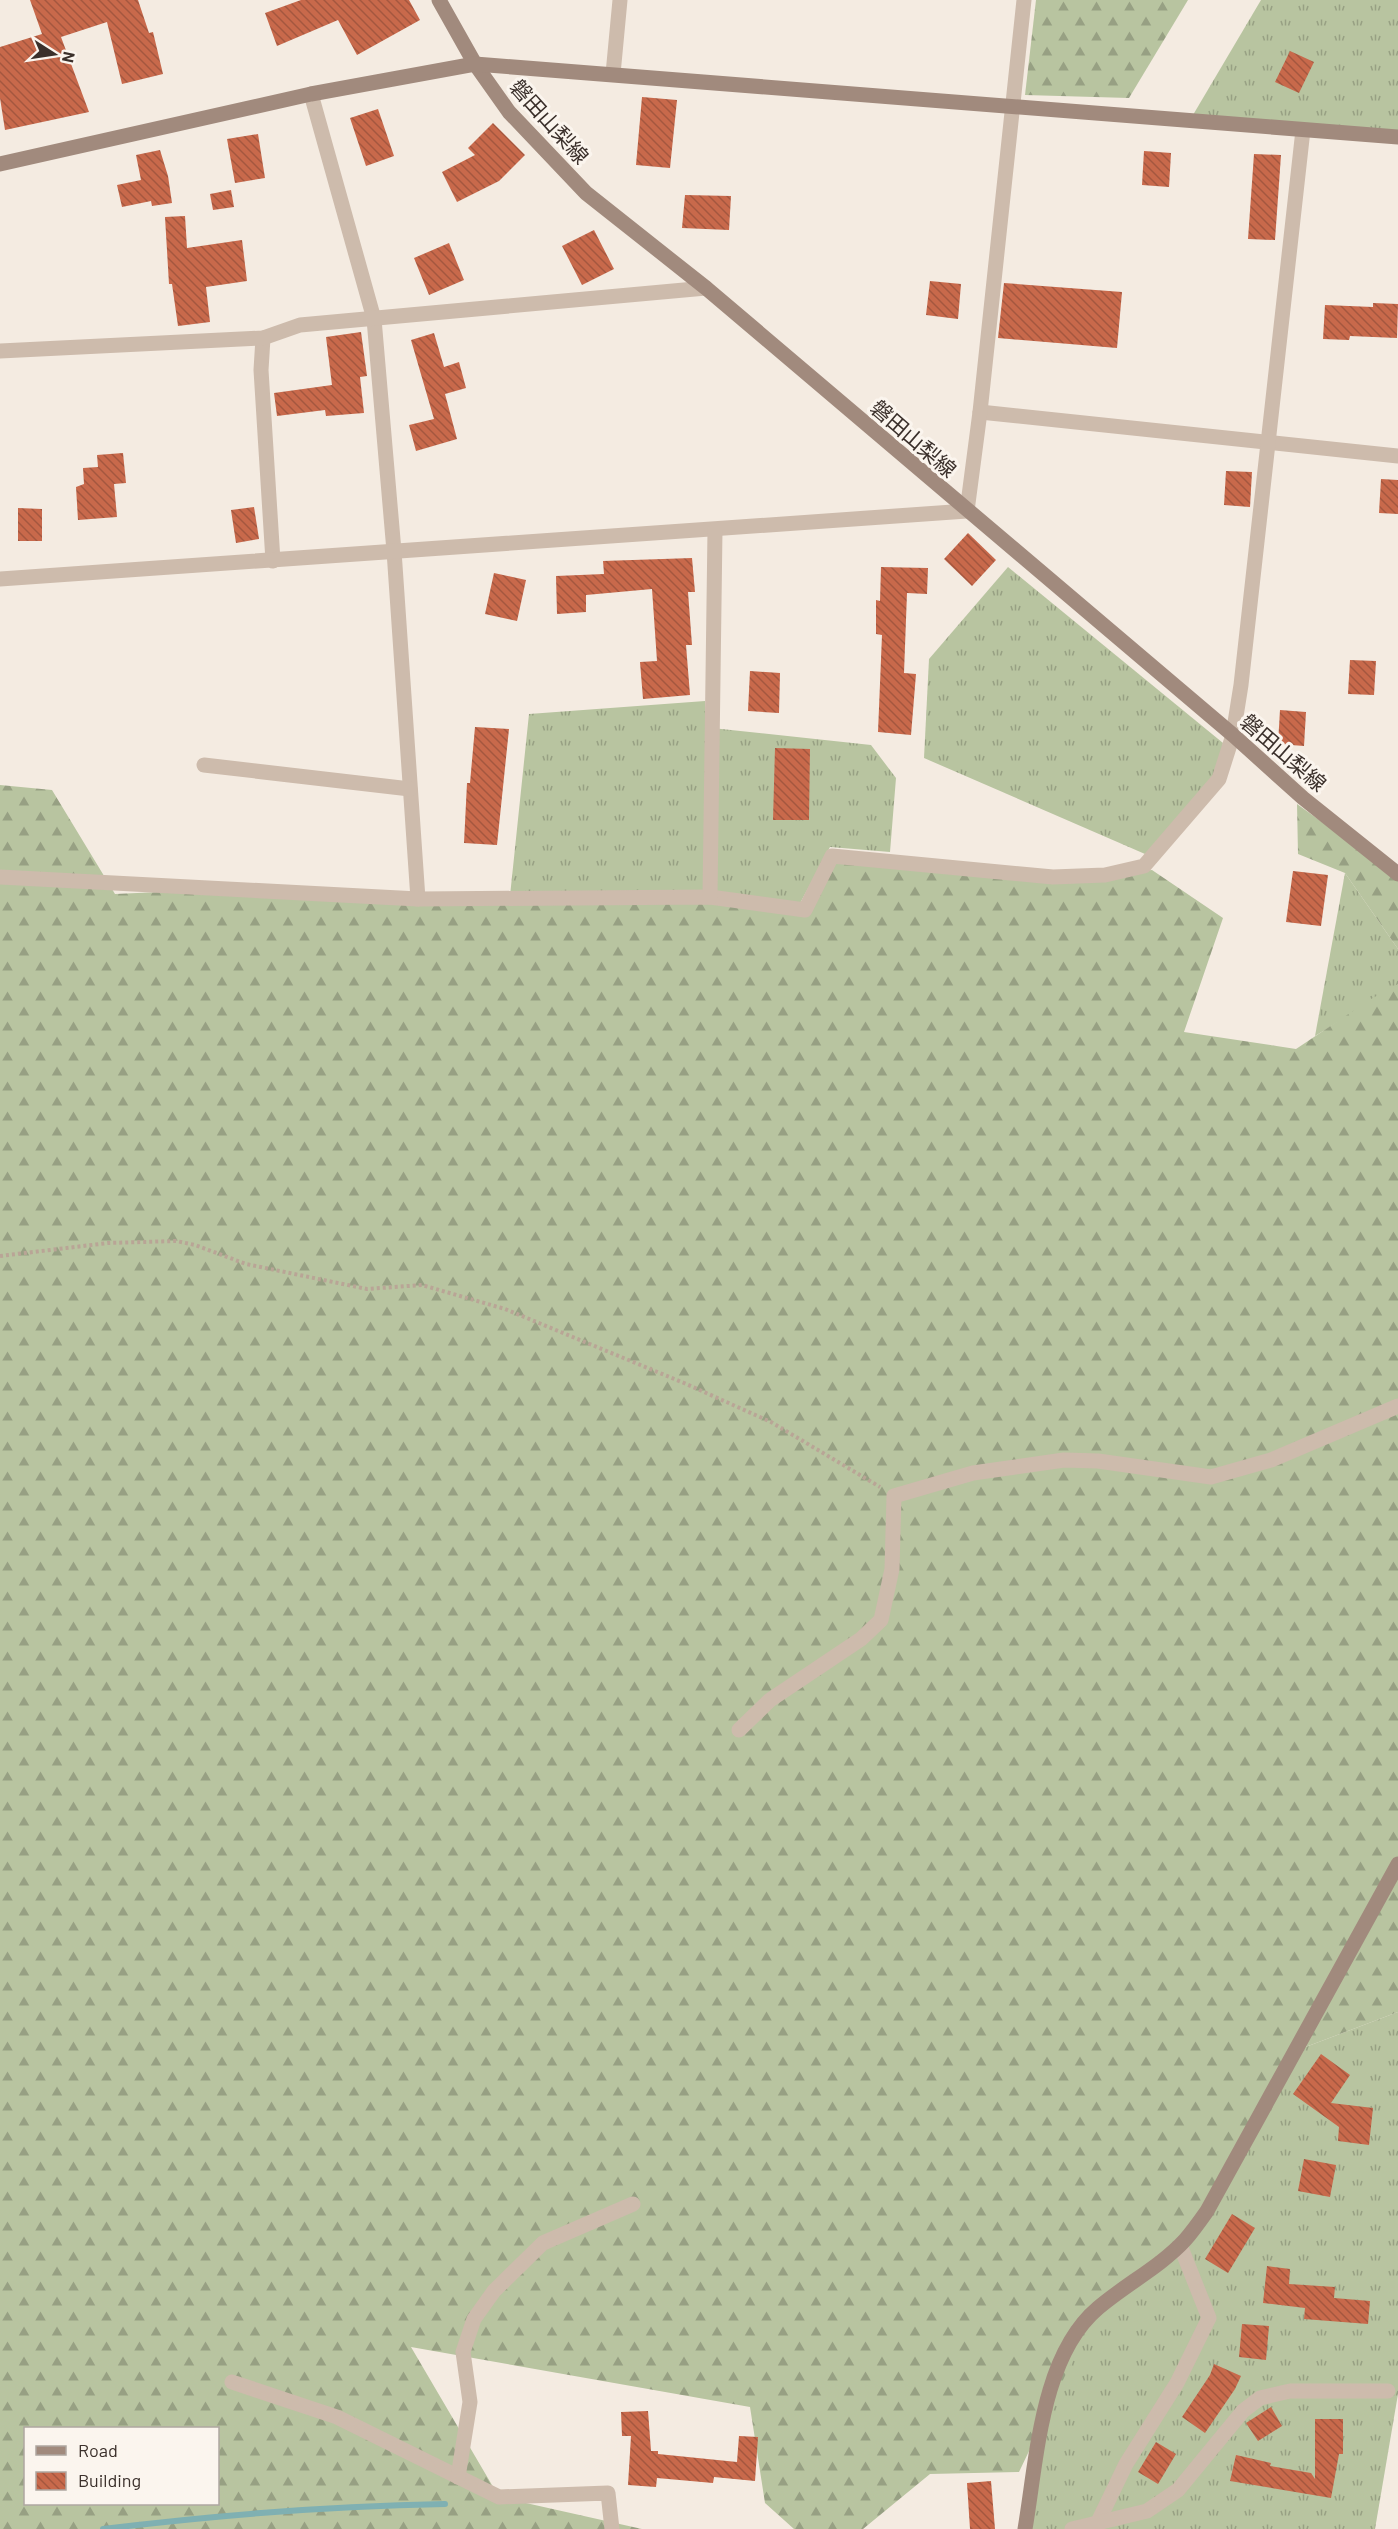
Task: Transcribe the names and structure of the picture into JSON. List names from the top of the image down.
{
  "streets": {
    "street": ["磐田山梨線"]
  },
  "legend": ["Road", "Building"],
  "north": "right"
}
